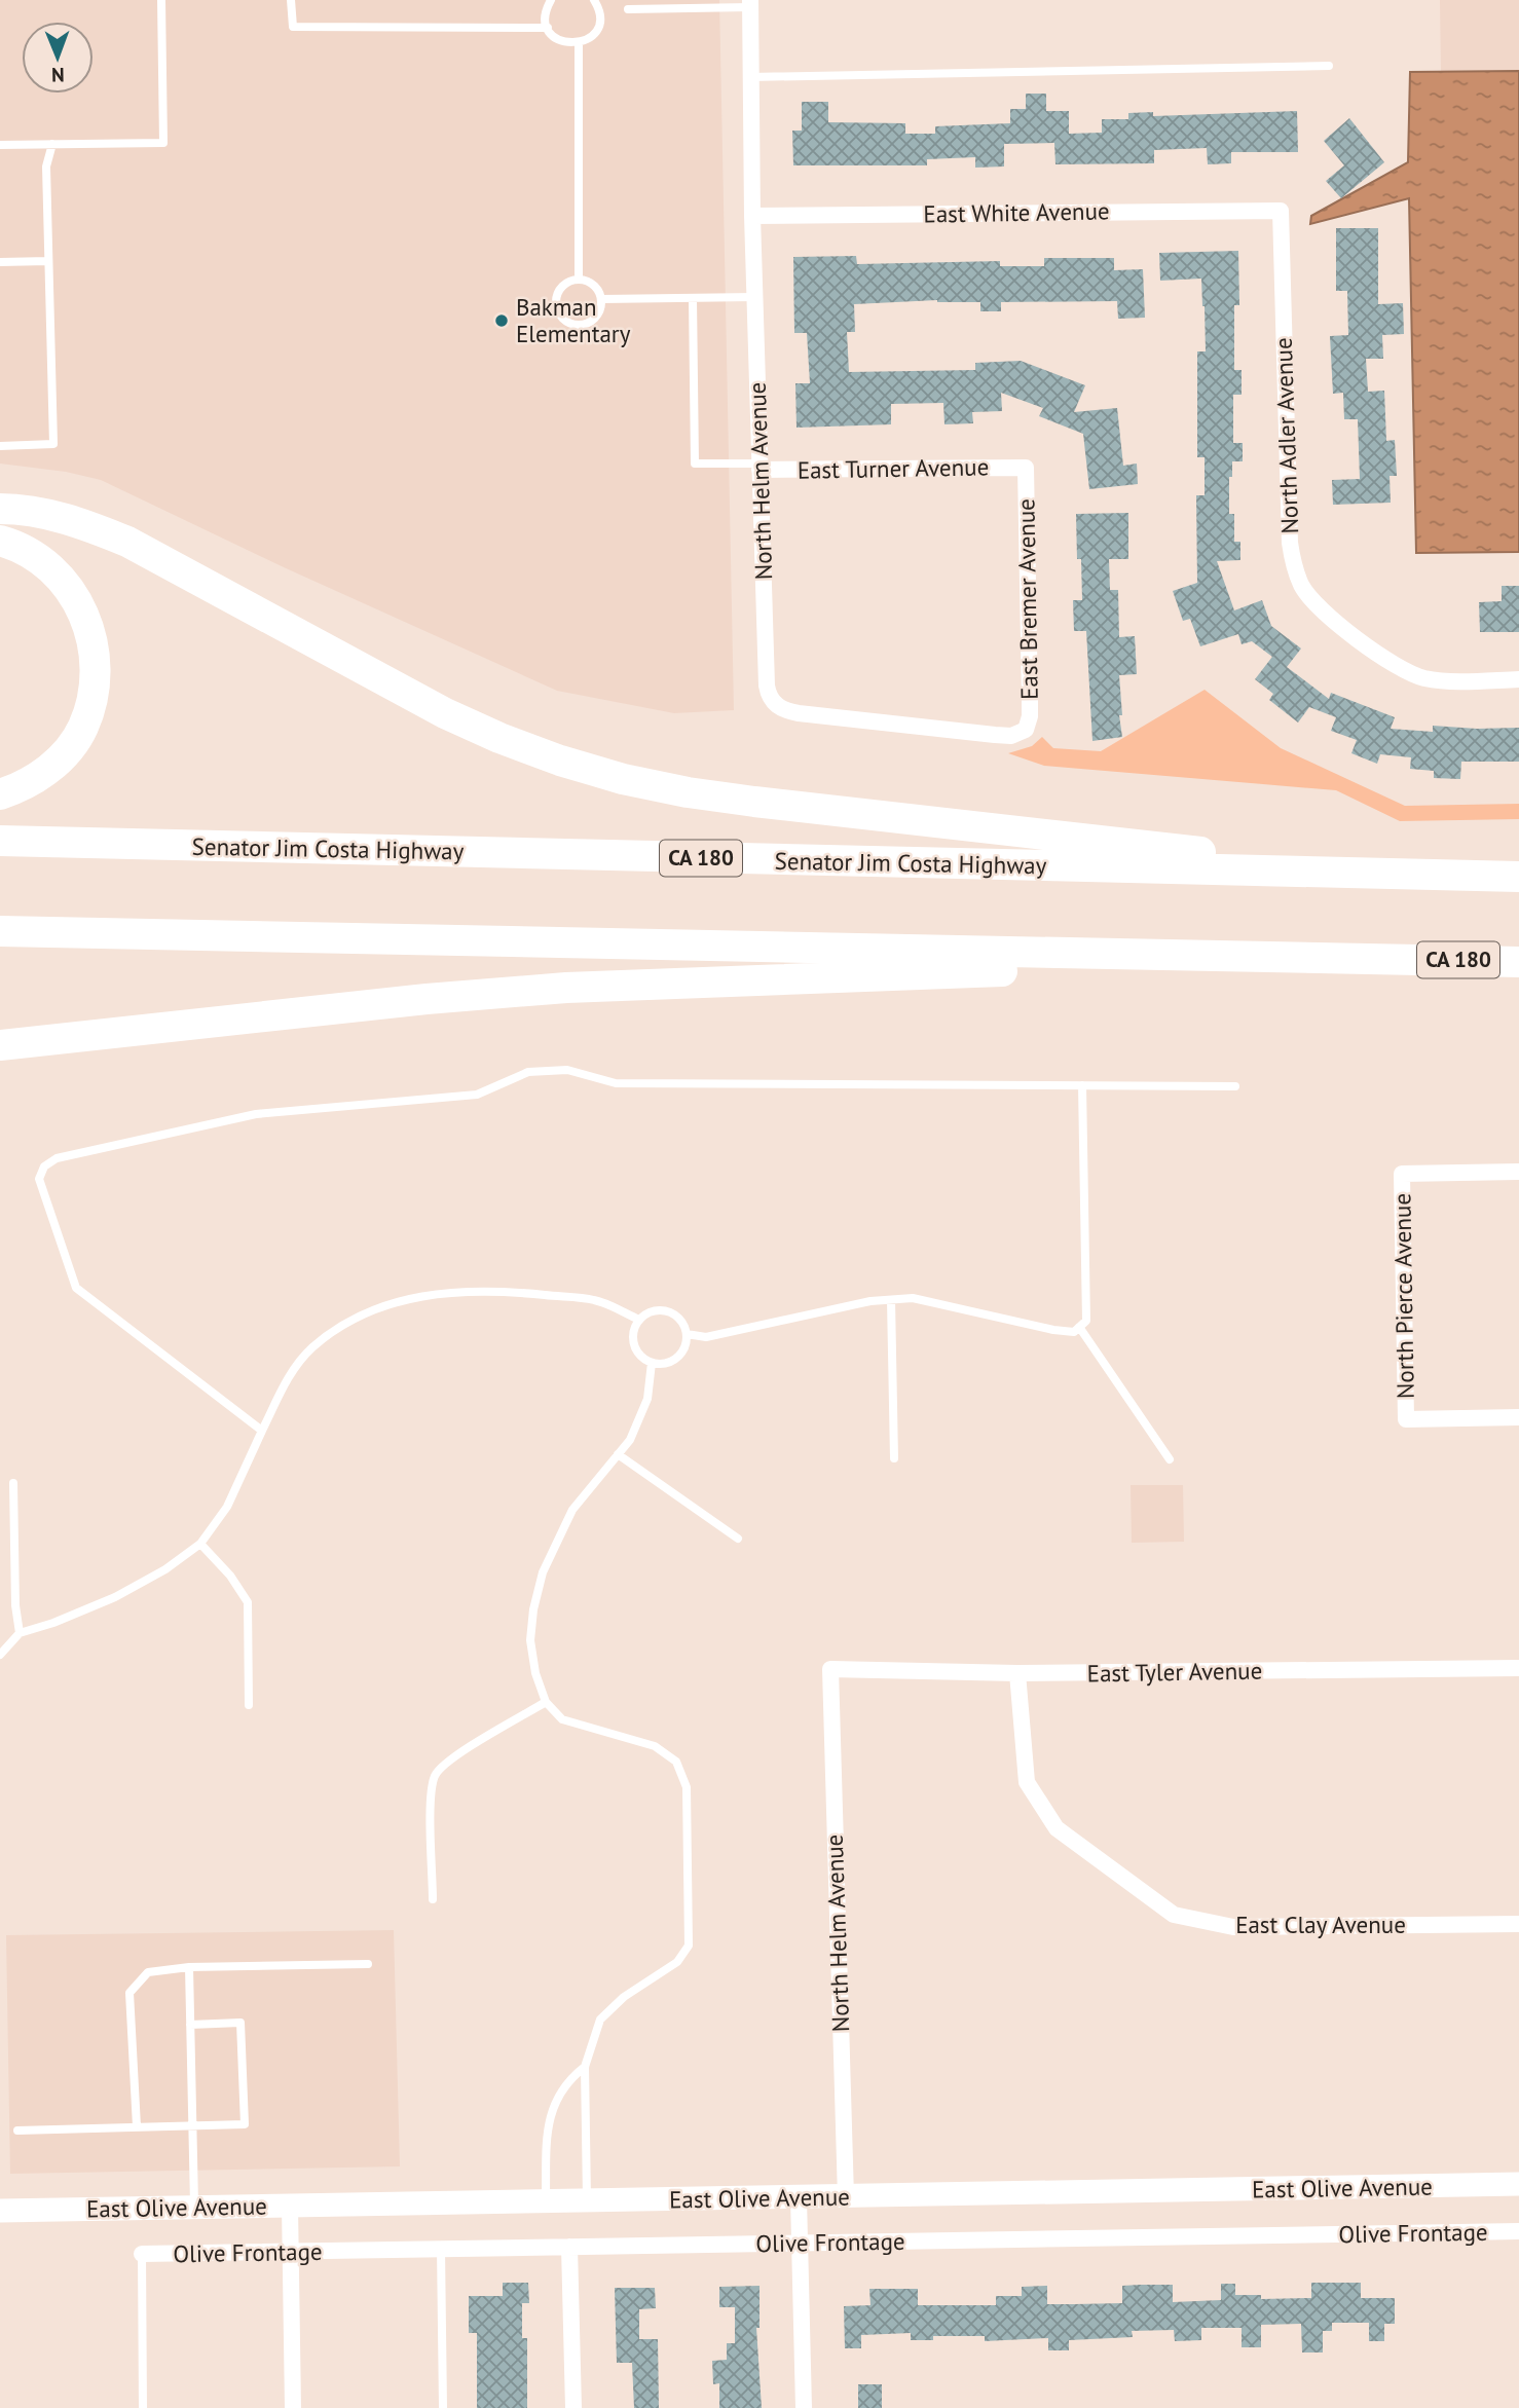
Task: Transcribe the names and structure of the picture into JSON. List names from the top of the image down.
{
  "streets": {
    "highway": ["Senator Jim Costa Highway", "CA 180"],
    "main road": ["East Olive Avenue"],
    "street": [
      "East White Avenue",
      "North Adler Avenue",
      "East Turner Avenue",
      "North Helm Avenue",
      "East Bremer Avenue",
      "North Pierce Avenue",
      "East Tyler Avenue",
      "East Clay Avenue",
      "Olive Frontage"
    ]
  },
  "crossings": [
    ["East White Avenue", "North Adler Avenue"],
    ["East White Avenue", "North Helm Avenue"],
    ["East Turner Avenue", "North Helm Avenue"],
    ["East Turner Avenue", "East Bremer Avenue"],
    ["North Helm Avenue", "East Bremer Avenue"],
    ["North Helm Avenue", "East Tyler Avenue"],
    ["North Helm Avenue", "East Olive Avenue"],
    ["East Tyler Avenue", "East Clay Avenue"]
  ],
  "places": ["Bakman Elementary"],
  "north": "bottom"
}
